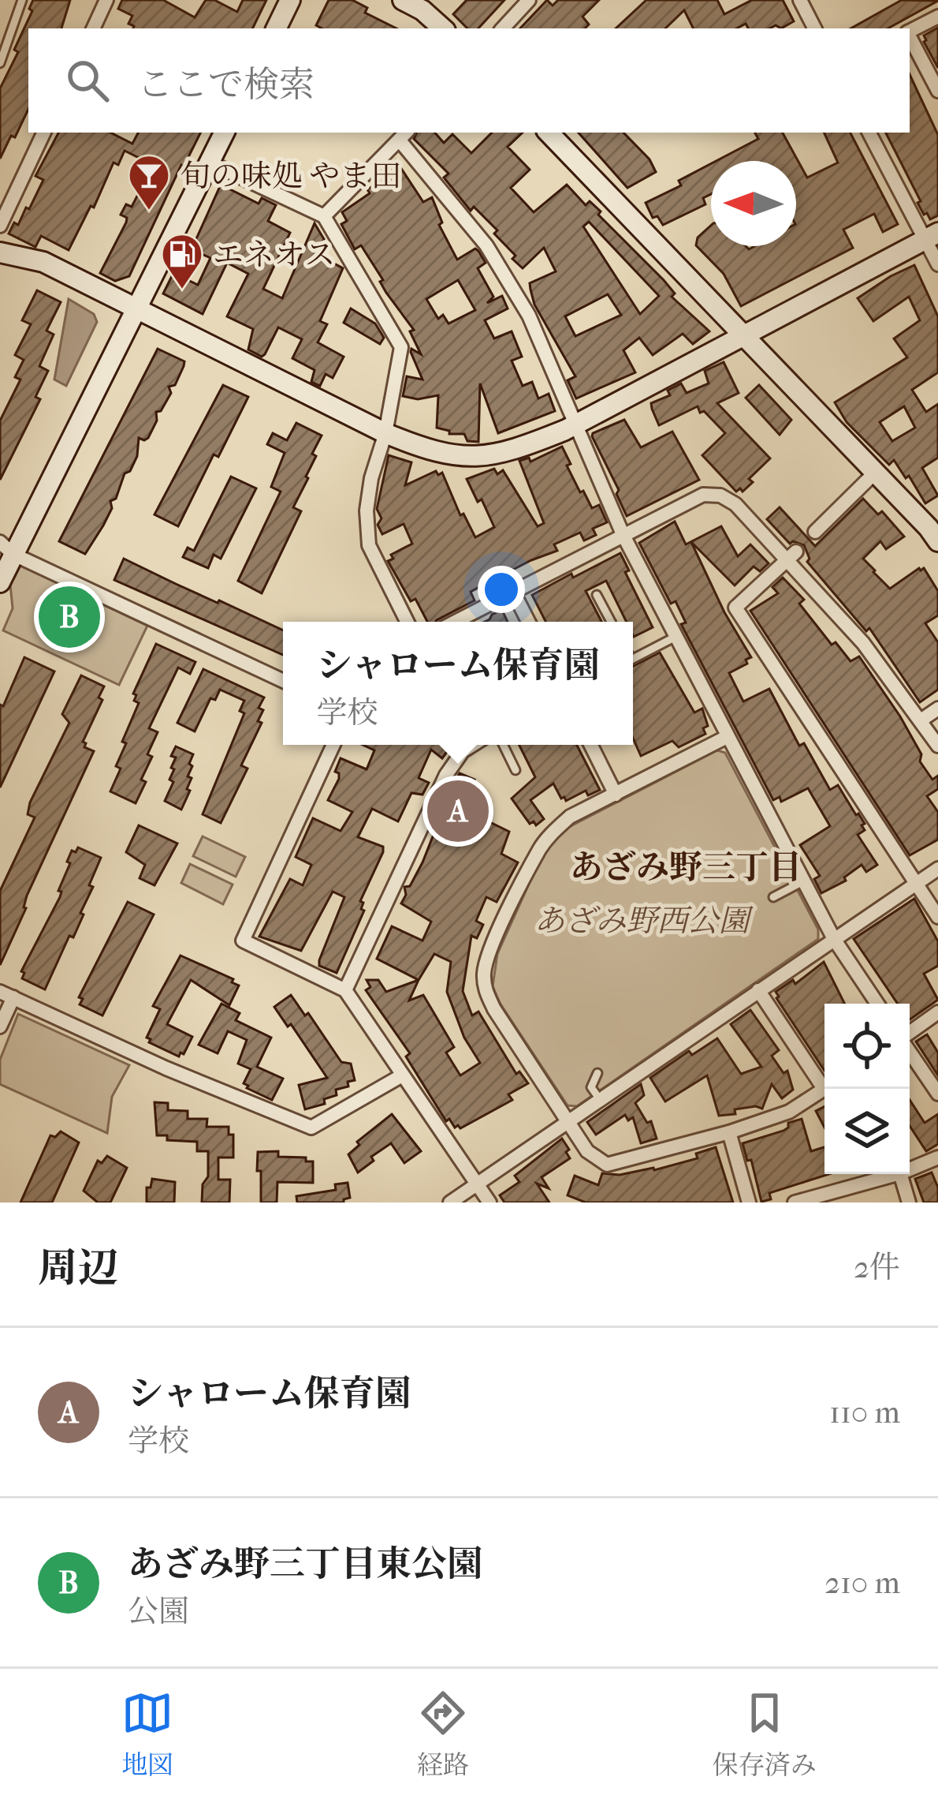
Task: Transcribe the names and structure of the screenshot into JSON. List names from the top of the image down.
{
  "districts": ["あざみ野三丁目"],
  "parks": ["あざみ野西公園"],
  "places": {
    "bar": ["旬の味処 やま田"],
    "fuel station": ["エネオス"]
  },
  "north": "left",
  "page": {
    "search": "ここで検索",
    "pins": ["B", "A"],
    "popup": ["シャローム保育園", "学校"],
    "heading": ["周辺", "2件"],
    "list": [
      {
        "mark": "A",
        "name": "シャローム保育園",
        "note": "学校",
        "value": "110 m"
      },
      {
        "mark": "B",
        "name": "あざみ野三丁目東公園",
        "note": "公園",
        "value": "210 m"
      }
    ],
    "nav": ["地図", "経路", "保存済み"]
  }
}
